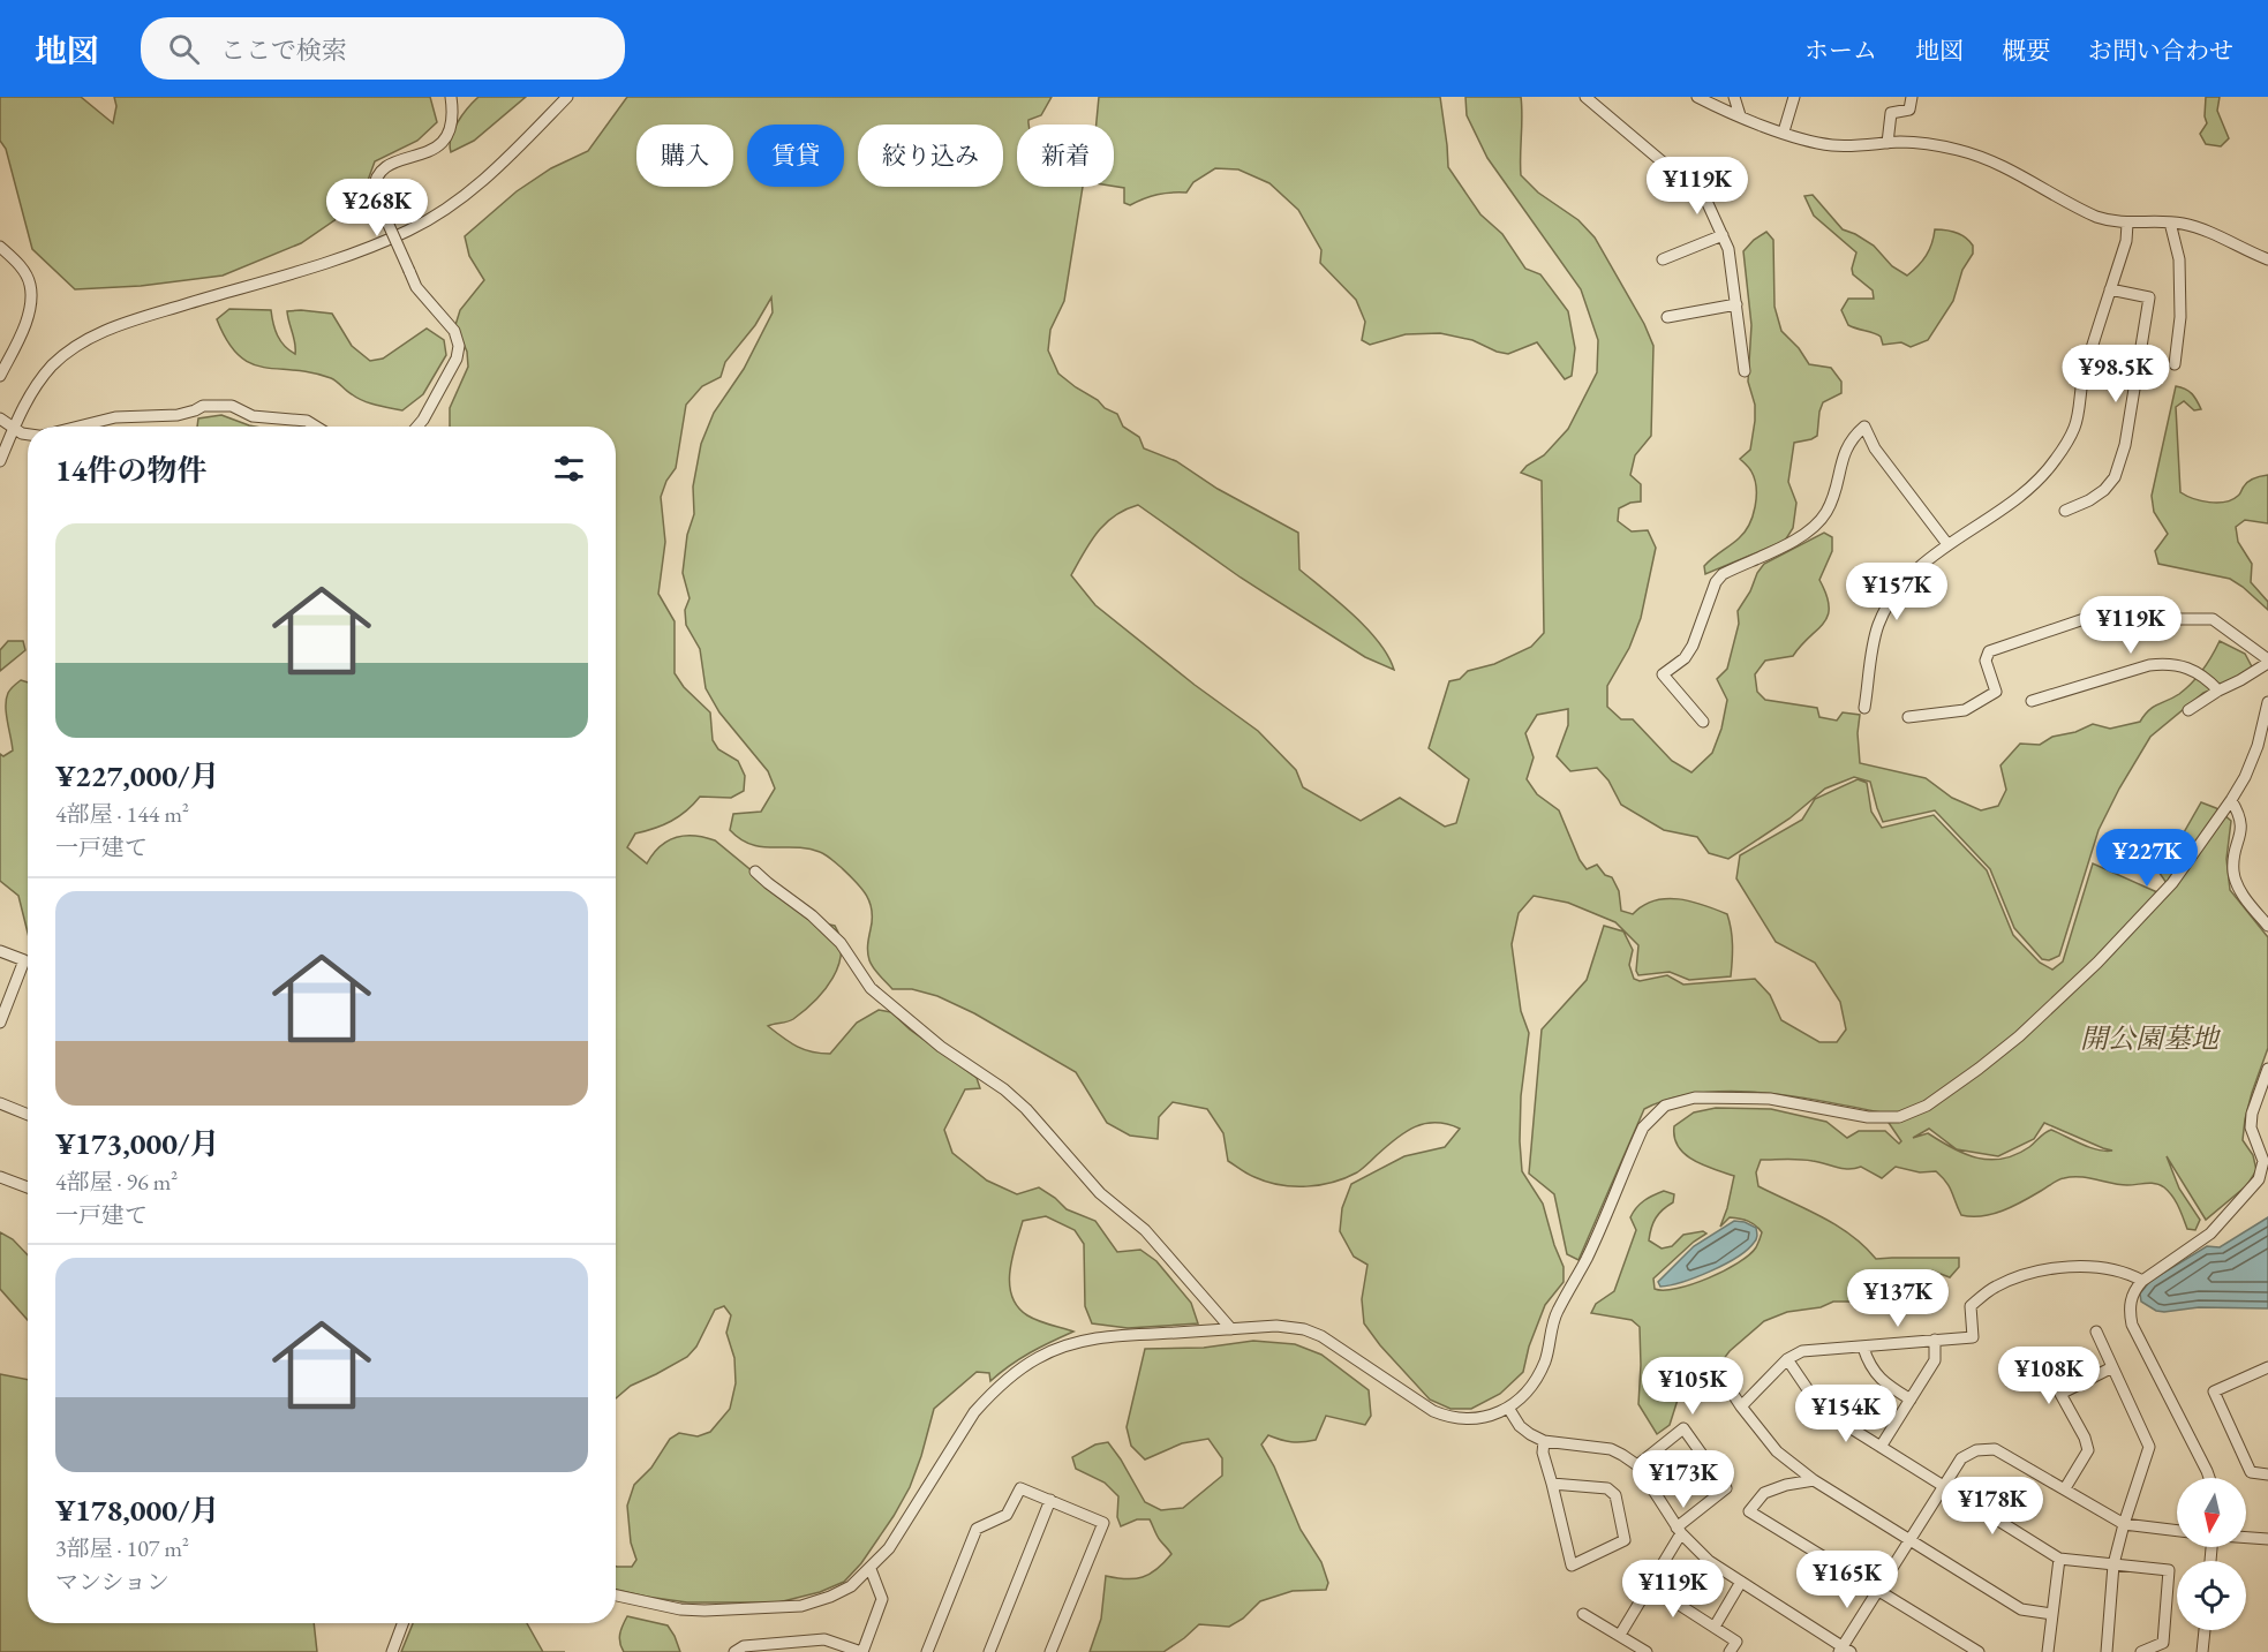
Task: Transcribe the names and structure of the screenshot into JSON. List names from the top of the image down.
{
  "parks": ["開公園墓地"],
  "north": "bottom",
  "page": {
    "header": "地図",
    "search": "ここで検索",
    "nav": [
      "ホーム",
      "地図",
      "概要",
      "お問い合わせ"
    ],
    "chip": [
      "購入",
      "賃貸",
      "絞り込み",
      "新着"
    ],
    "price": [
      "¥119K",
      "¥268K",
      "¥98.5K",
      "¥157K",
      "¥119K",
      "¥227K",
      "¥137K",
      "¥108K",
      "¥105K",
      "¥154K",
      "¥173K",
      "¥178K",
      "¥165K",
      "¥119K"
    ],
    "heading": "14件の物件",
    "list": [
      {
        "name": "¥227,000/月",
        "note": "4部屋 · 144 m² · 一戸建て"
      },
      {
        "name": "¥173,000/月",
        "note": "4部屋 · 96 m² · 一戸建て"
      },
      {
        "name": "¥178,000/月",
        "note": "3部屋 · 107 m² · マンション"
      }
    ]
  }
}
